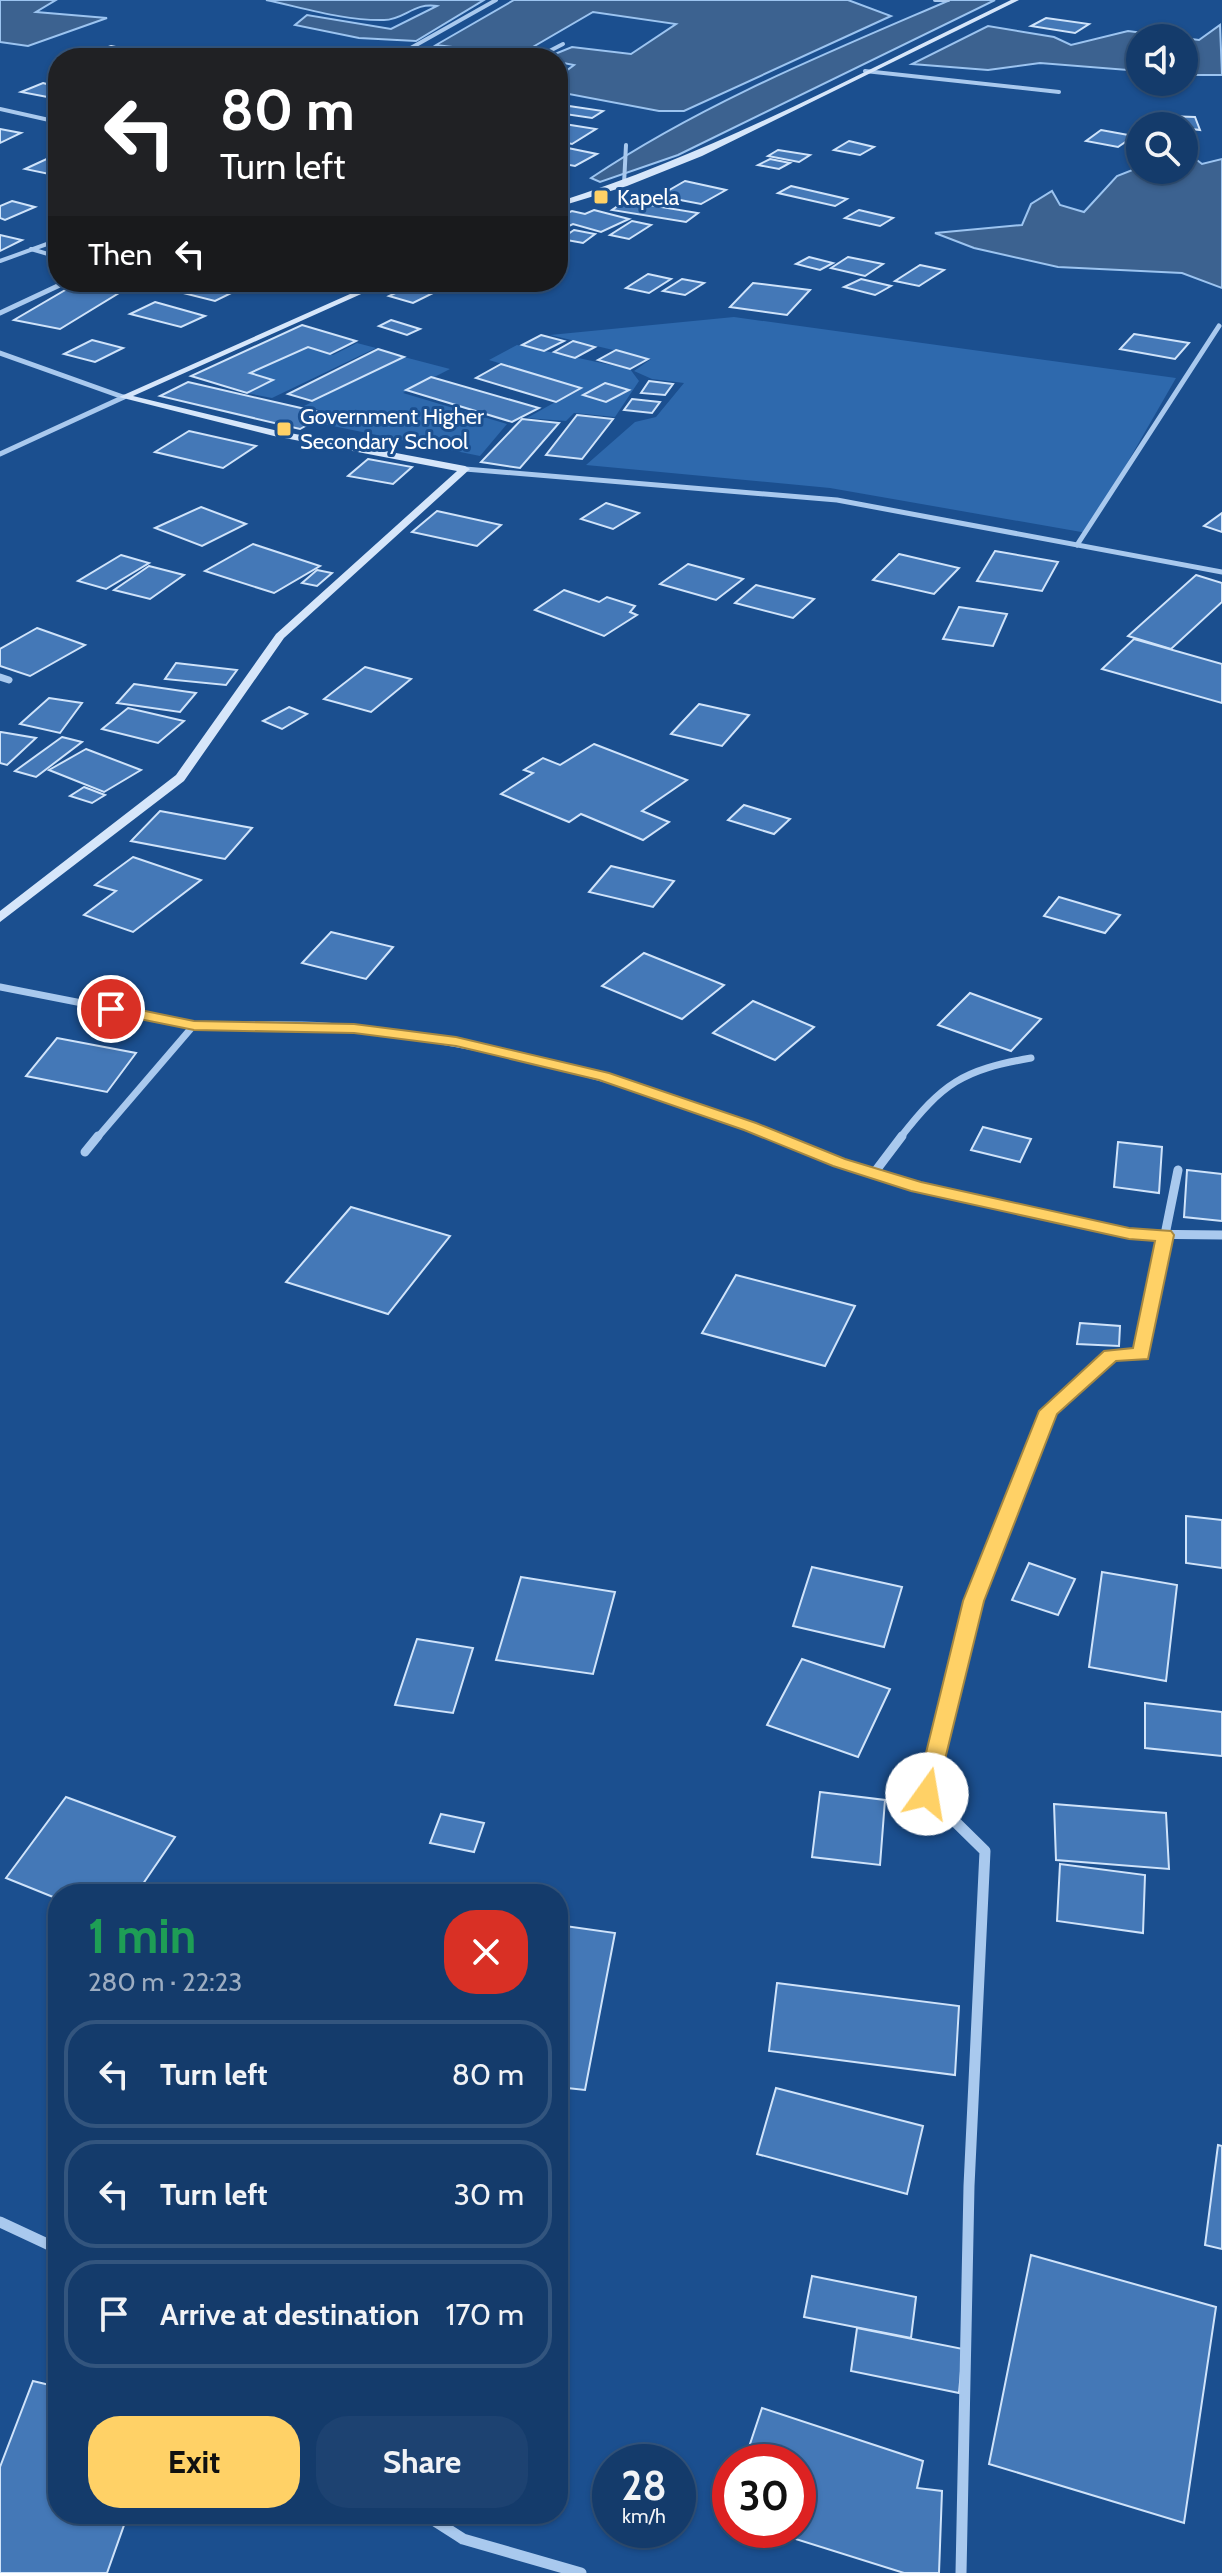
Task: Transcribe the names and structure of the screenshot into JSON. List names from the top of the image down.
{
  "places": {
    "transit": ["Kapela", "Government Higher Secondary School"]
  },
  "page": {
    "turn": ["80 m", "Turn left"],
    "then": "Then",
    "heading": ["1 min", "280 m · 22:23"],
    "list": [
      {
        "name": "Turn left",
        "value": "80 m"
      },
      {
        "name": "Turn left",
        "value": "30 m"
      },
      {
        "name": "Arrive at destination",
        "value": "170 m"
      }
    ],
    "buttons": ["Exit", "Share"],
    "speed": "28 km/h",
    "limit": "30"
  }
}
